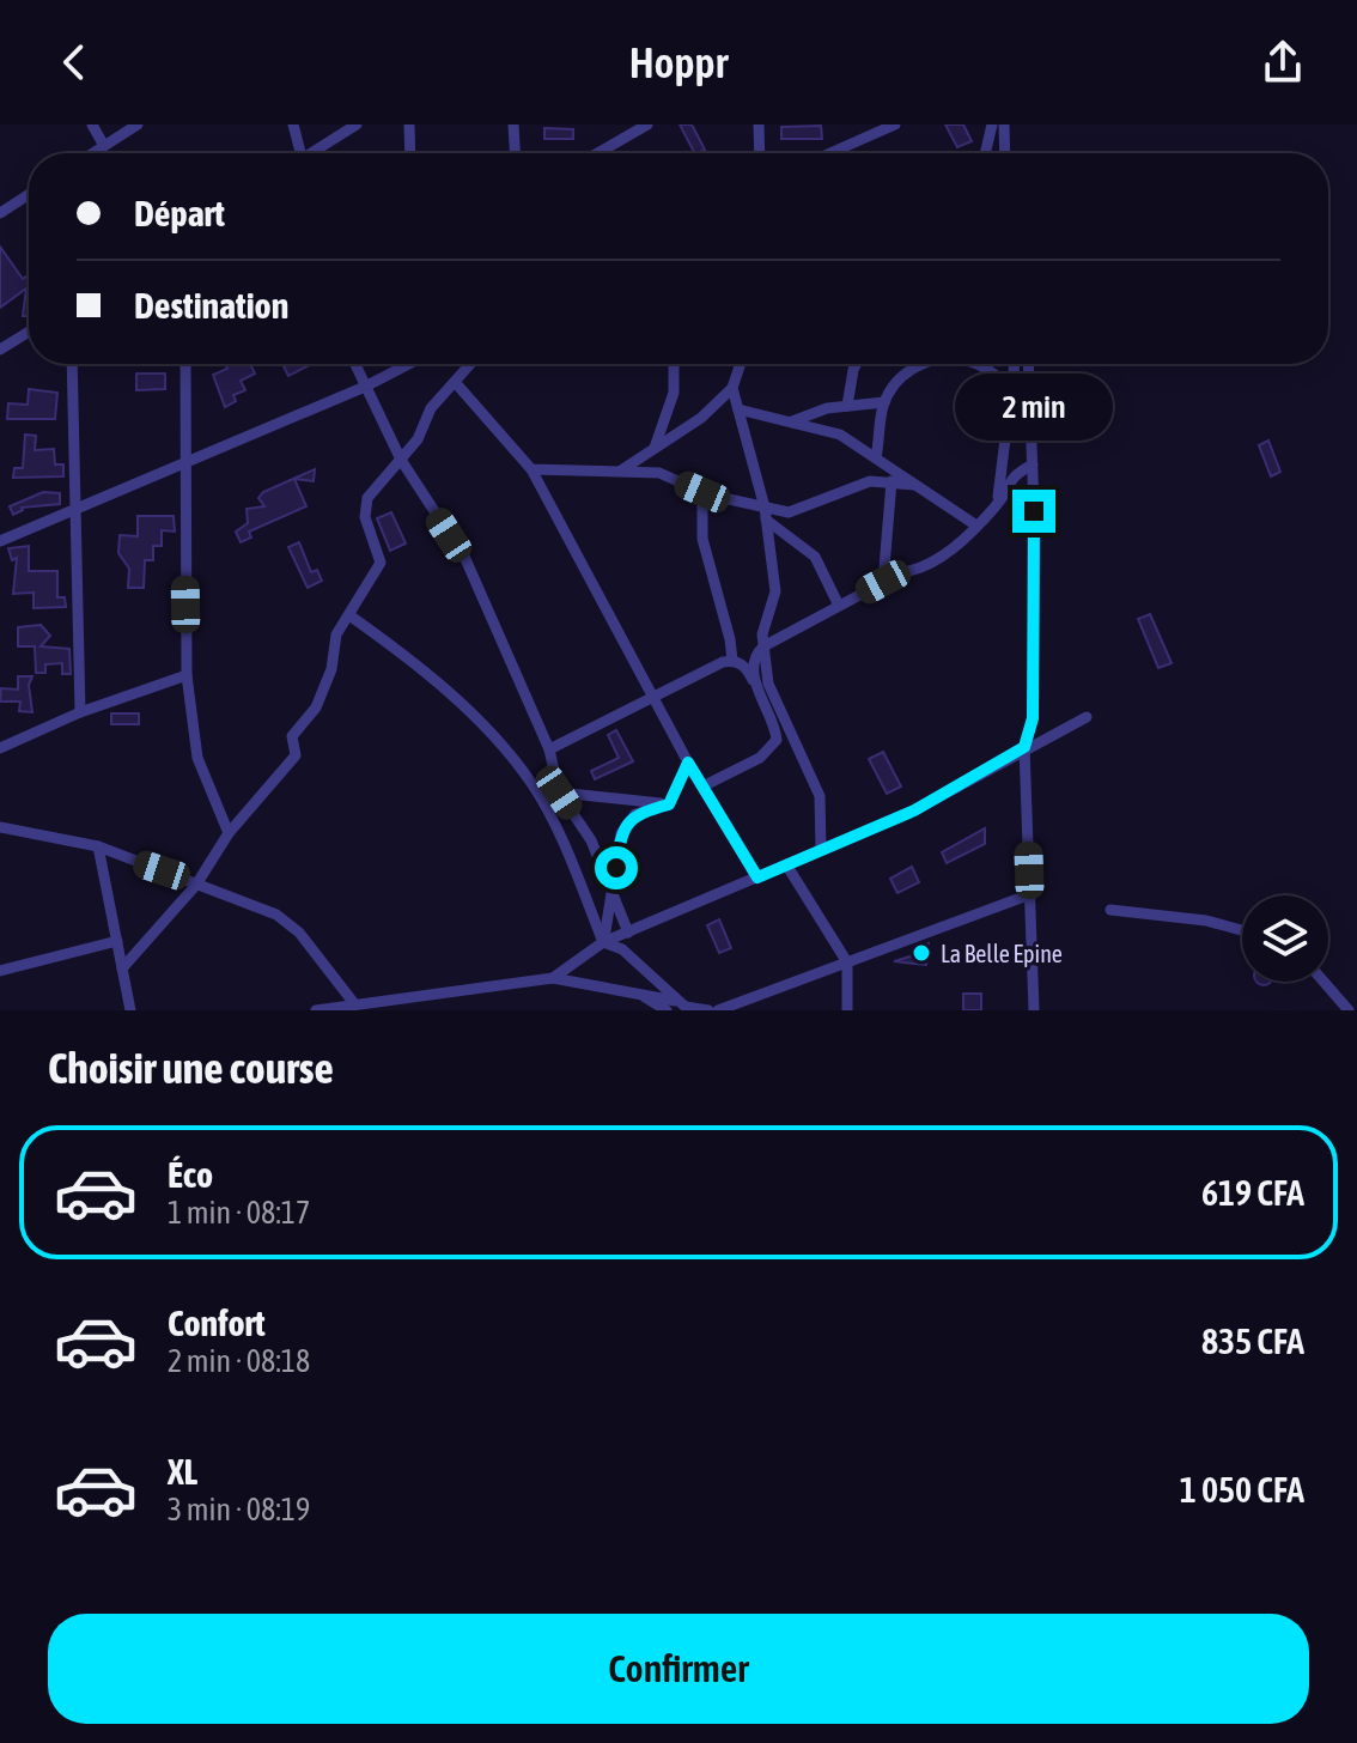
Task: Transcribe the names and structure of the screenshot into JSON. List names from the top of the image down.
{
  "places": ["La Belle Epine"],
  "page": {
    "header": "Hoppr",
    "banner": ["Départ", "Destination"],
    "bubble": "2 min",
    "heading": "Choisir une course",
    "list": [
      {
        "name": "Éco",
        "note": "1 min · 08:17",
        "value": "619 CFA"
      },
      {
        "name": "Confort",
        "note": "2 min · 08:18",
        "value": "835 CFA"
      },
      {
        "name": "XL",
        "note": "3 min · 08:19",
        "value": "1 050 CFA"
      }
    ],
    "buttons": "Confirmer"
  }
}
